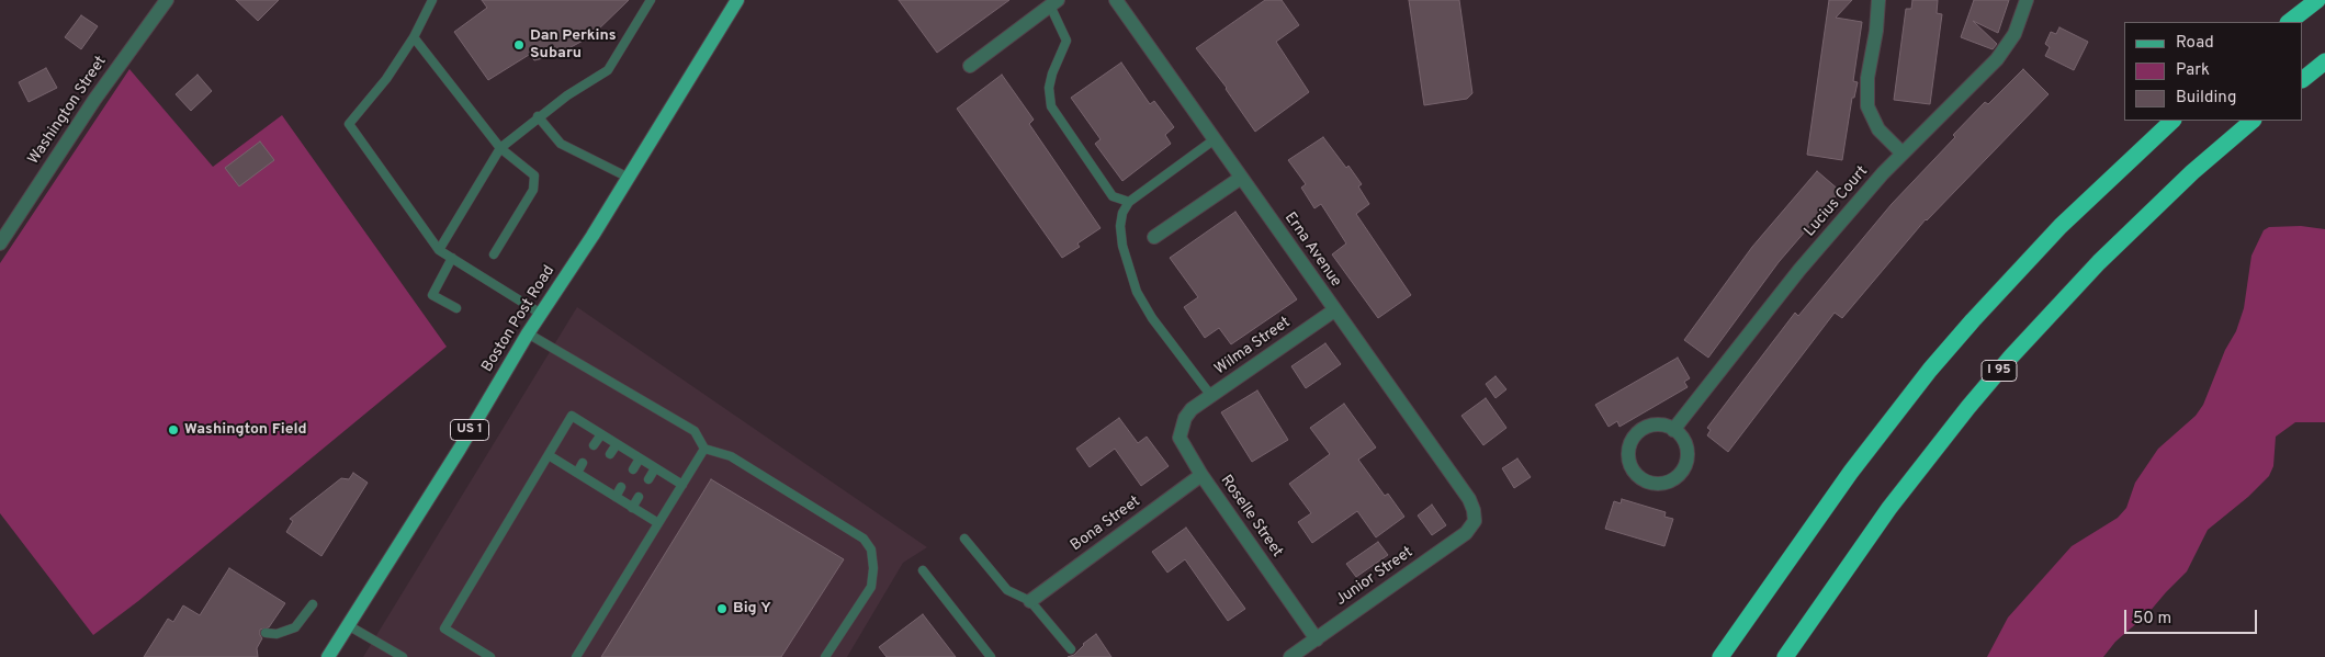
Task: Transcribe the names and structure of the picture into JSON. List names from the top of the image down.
{
  "streets": {
    "highway": ["I 95"],
    "main road": ["Boston Post Road", "US 1"],
    "street": [
      "Washington Street",
      "Lucius Court",
      "Erna Avenue",
      "Wilma Street",
      "Roselle Street",
      "Bona Street",
      "Junior Street"
    ]
  },
  "crossings": [
    ["Erna Avenue", "Wilma Street"],
    ["Erna Avenue", "Junior Street"],
    ["Wilma Street", "Roselle Street"],
    ["Roselle Street", "Bona Street"],
    ["Roselle Street", "Junior Street"]
  ],
  "places": ["Dan Perkins Subaru", "Washington Field", "Big Y"],
  "legend": ["Road", "Park", "Building"],
  "scale_bar": "50 m"
}
